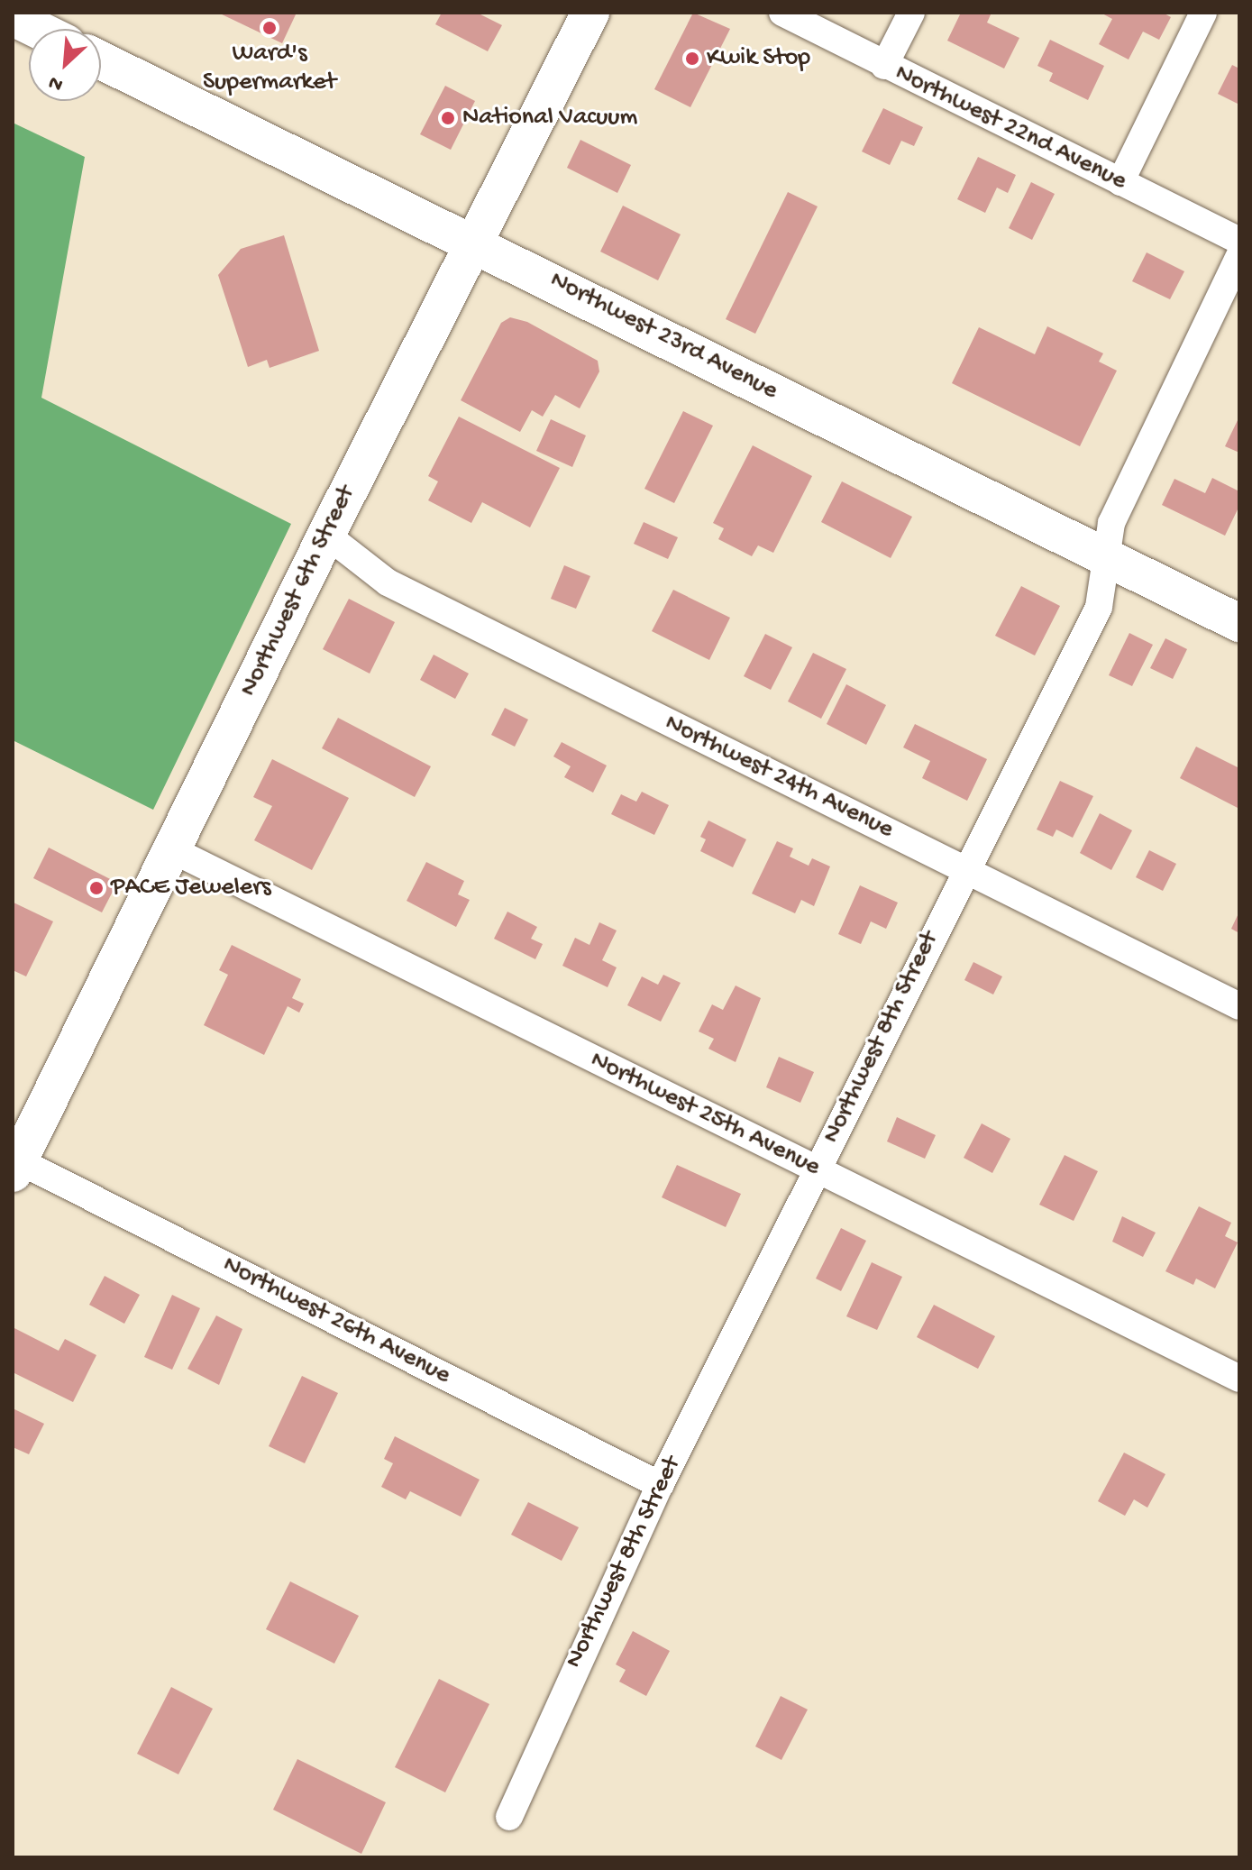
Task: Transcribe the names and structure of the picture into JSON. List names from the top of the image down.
{
  "streets": {
    "main road": ["Northwest 23rd Avenue", "Northwest 6th Street"],
    "street": [
      "Northwest 22nd Avenue",
      "Northwest 24th Avenue",
      "Northwest 8th Street",
      "Northwest 25th Avenue",
      "Northwest 26th Avenue"
    ]
  },
  "crossings": [
    ["Northwest 23rd Avenue", "Northwest 6th Street"],
    ["Northwest 23rd Avenue", "Northwest 8th Street"],
    ["Northwest 6th Street", "Northwest 24th Avenue"],
    ["Northwest 6th Street", "Northwest 25th Avenue"],
    ["Northwest 6th Street", "Northwest 26th Avenue"],
    ["Northwest 24th Avenue", "Northwest 8th Street"],
    ["Northwest 8th Street", "Northwest 25th Avenue"],
    ["Northwest 8th Street", "Northwest 26th Avenue"]
  ],
  "places": [
    "Ward's Supermarket",
    "Kwik Stop",
    "National Vacuum",
    "PACE Jewelers"
  ],
  "north": "bottom left"
}
